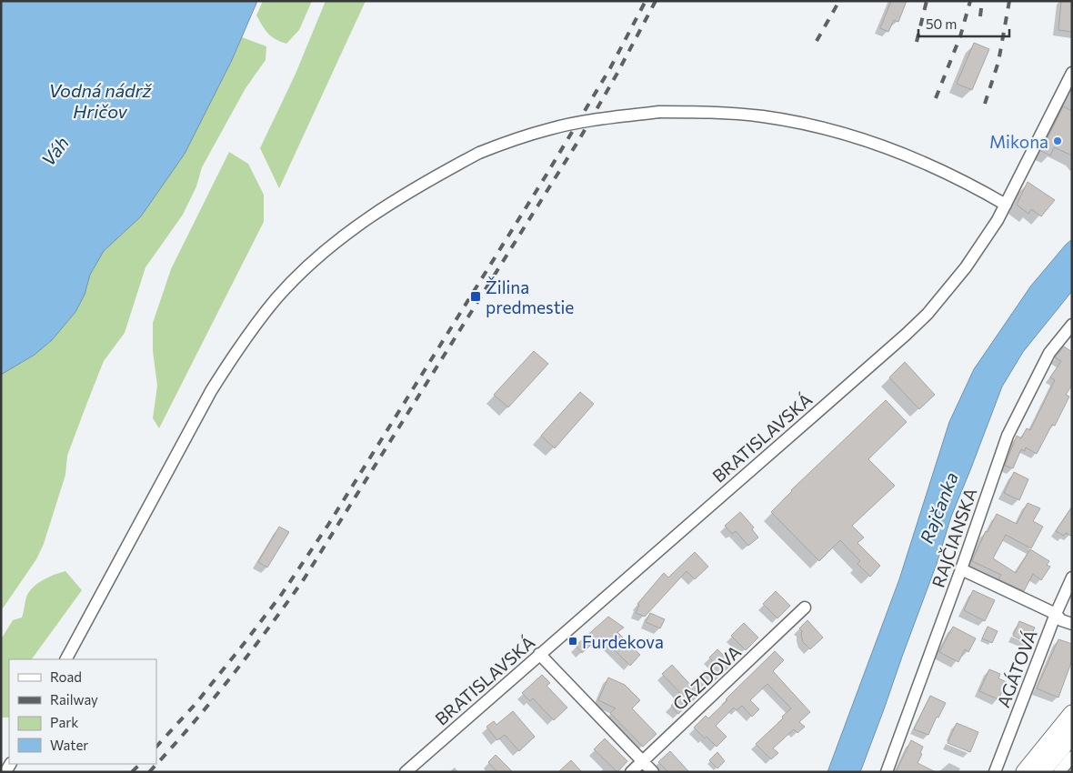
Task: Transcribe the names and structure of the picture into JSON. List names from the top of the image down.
{
  "streets": {
    "street": [
      "BRATISLAVSKÁ",
      "RAJČIANSKA",
      "AGÁTOVÁ",
      "GAZDOVA"
    ]
  },
  "water": ["Vodná nádrž Hričov", "Váh", "Rajčanka"],
  "places": {
    "other": ["Mikona"],
    "transit": ["Žilina predmestie", "Furdekova"]
  },
  "legend": [
    "Road",
    "Railway",
    "Park",
    "Water"
  ],
  "scale_bar": "50 m"
}
